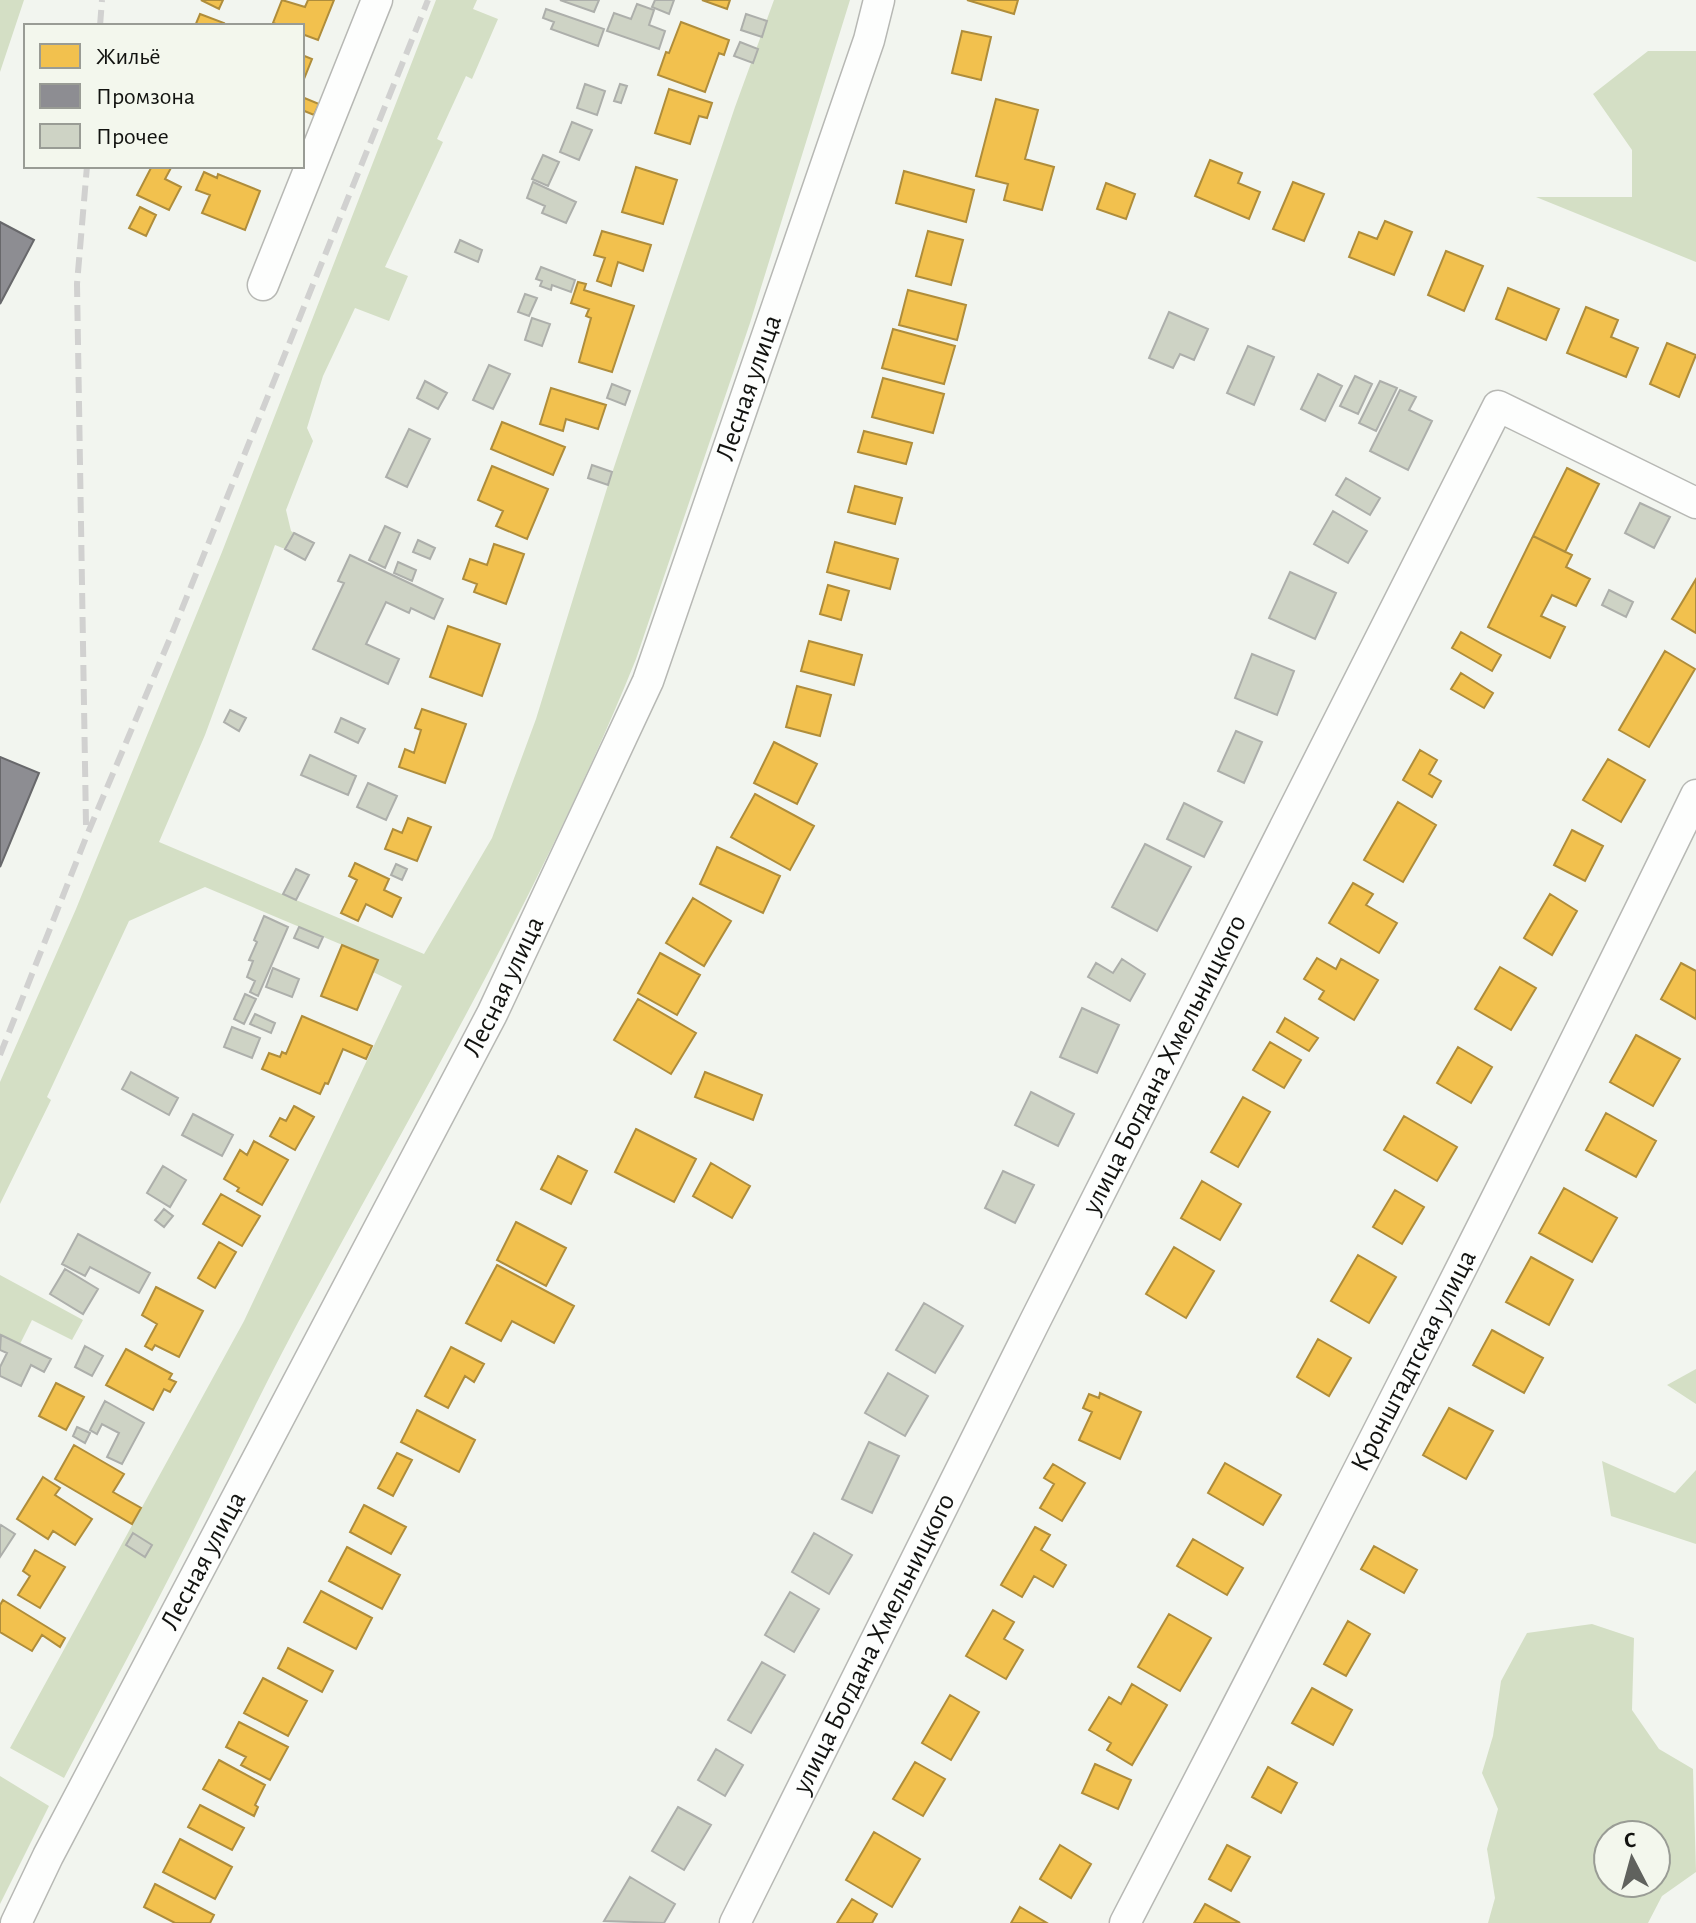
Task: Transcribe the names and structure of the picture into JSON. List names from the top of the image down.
{
  "streets": {
    "street": ["Лесная улица", "улица Богдана Хмельницкого", "Кронштадтская улица"]
  },
  "legend": ["Жильё", "Промзона", "Прочее"],
  "north": "top"
}
